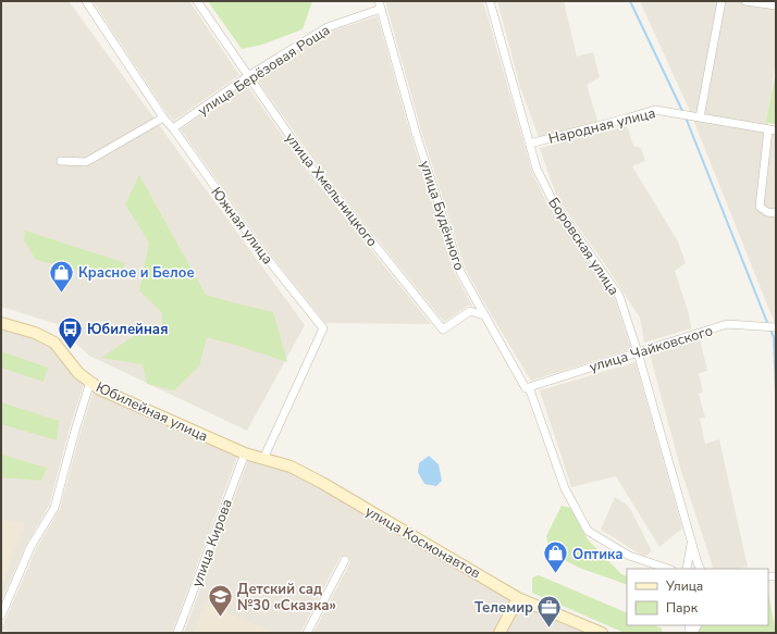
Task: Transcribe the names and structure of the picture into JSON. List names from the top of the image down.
{
  "streets": {
    "street": [
      "улица Берёзовая Роща",
      "Народная улица",
      "улица Хмельницкого",
      "улица Будённого",
      "Южная улица",
      "Боровская улица",
      "улица Чайковского",
      "Юбилейная улица",
      "улица Космонавтов",
      "улица Кирова"
    ]
  },
  "crossings": [
    ["улица Берёзовая Роща", "улица Хмельницкого"],
    ["улица Берёзовая Роща", "улица Будённого"],
    ["улица Берёзовая Роща", "Южная улица"],
    ["Народная улица", "Боровская улица"],
    ["улица Хмельницкого", "улица Будённого"],
    ["улица Будённого", "улица Чайковского"],
    ["Южная улица", "улица Космонавтов"],
    ["Боровская улица", "улица Чайковского"],
    ["Юбилейная улица", "улица Космонавтов"],
    ["Юбилейная улица", "улица Кирова"],
    ["улица Космонавтов", "улица Кирова"]
  ],
  "places": {
    "shop": ["Красное и Белое", "Оптика"],
    "bus stop": ["Юбилейная"],
    "school or university": ["Детский сад №30 «Сказка»"],
    "office": ["Телемир"]
  },
  "legend": ["Улица", "Парк"]
}
